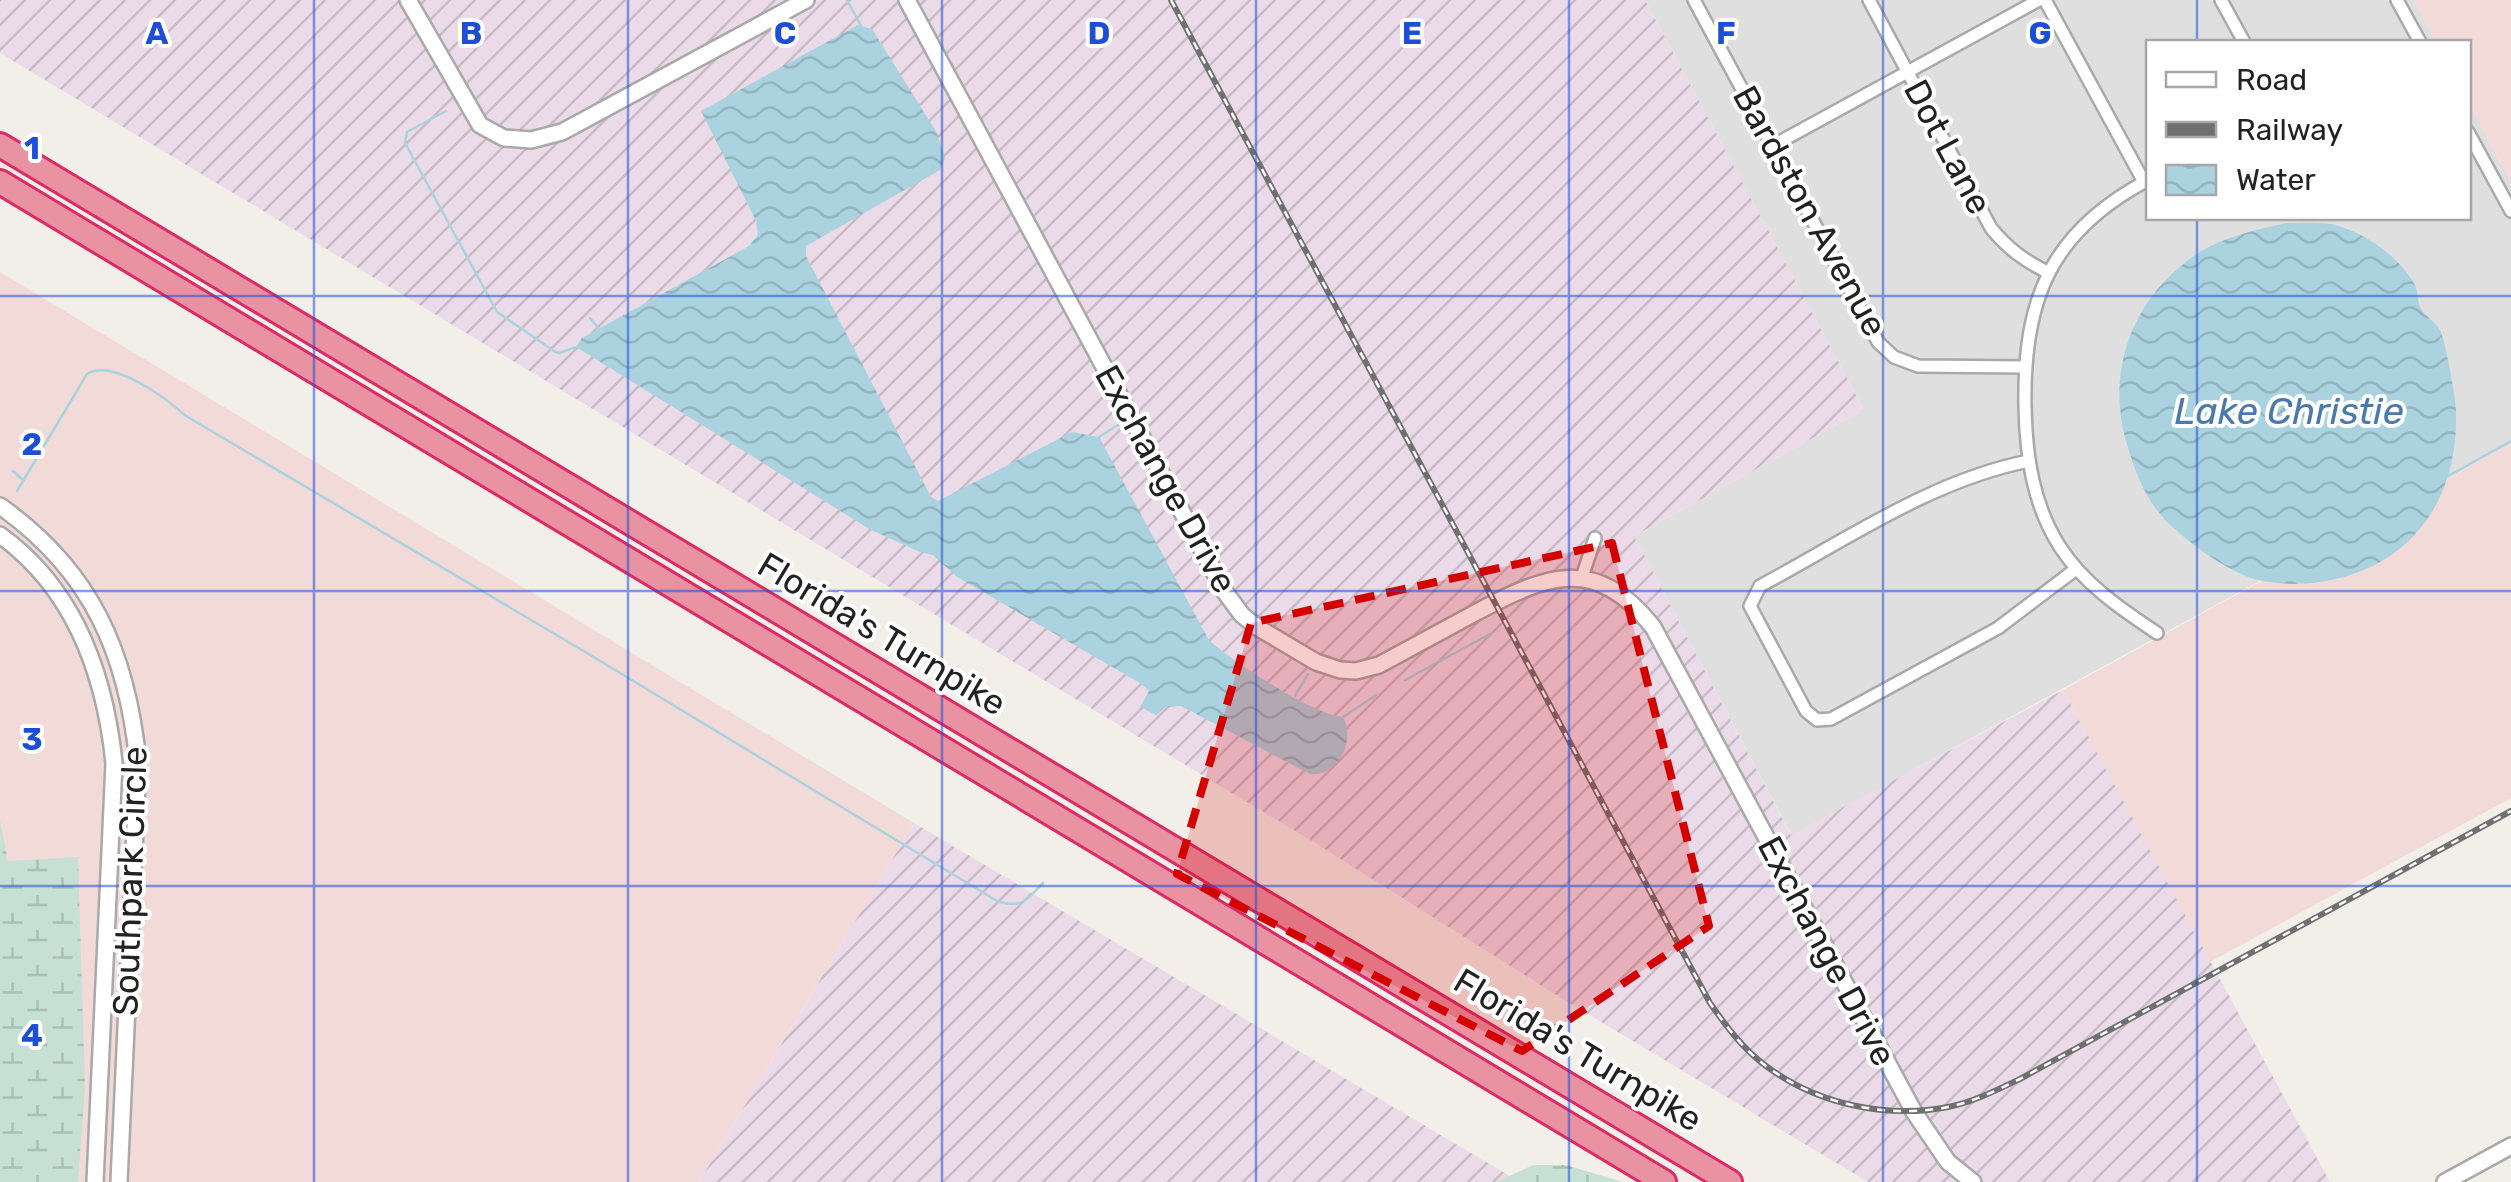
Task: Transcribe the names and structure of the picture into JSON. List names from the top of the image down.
{
  "streets": {
    "highway": ["Florida's Turnpike"],
    "street": [
      "Dot Lane",
      "Bardston Avenue",
      "Exchange Drive",
      "Southpark Circle"
    ]
  },
  "water": ["Lake Christie"],
  "legend": ["Road", "Railway", "Water"],
  "grid": {
    "columns": [
      "A",
      "B",
      "C",
      "D",
      "E",
      "F",
      "G"
    ],
    "rows": [
      "1",
      "2",
      "3",
      "4"
    ]
  }
}
